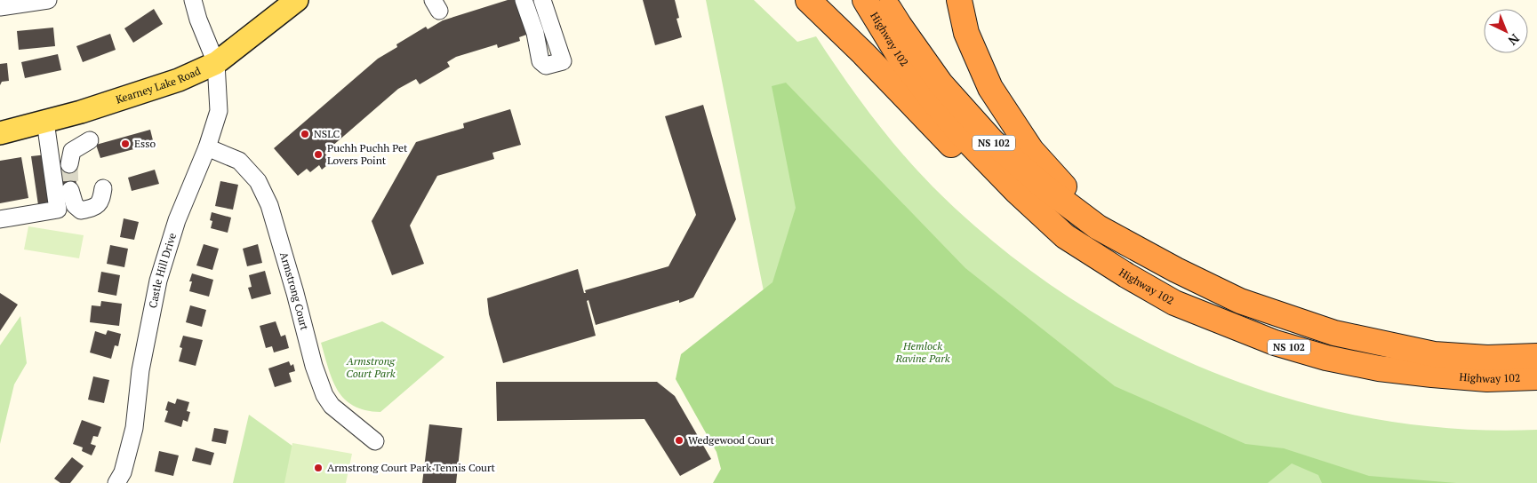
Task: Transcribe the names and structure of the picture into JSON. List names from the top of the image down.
{
  "streets": {
    "highway": ["Highway 102", "NS 102"],
    "main road": ["Kearney Lake Road"],
    "street": ["Castle Hill Drive", "Armstrong Court"]
  },
  "crossings": [
    ["Kearney Lake Road", "Castle Hill Drive"],
    ["Castle Hill Drive", "Armstrong Court"]
  ],
  "parks": ["Hemlock Ravine Park", "Armstrong Court Park"],
  "places": [
    "NSLC",
    "Esso",
    "Puchh Puchh Pet Lovers Point",
    "Wedgewood Court",
    "Armstrong Court Park Tennis Court"
  ],
  "north": "bottom right"
}
